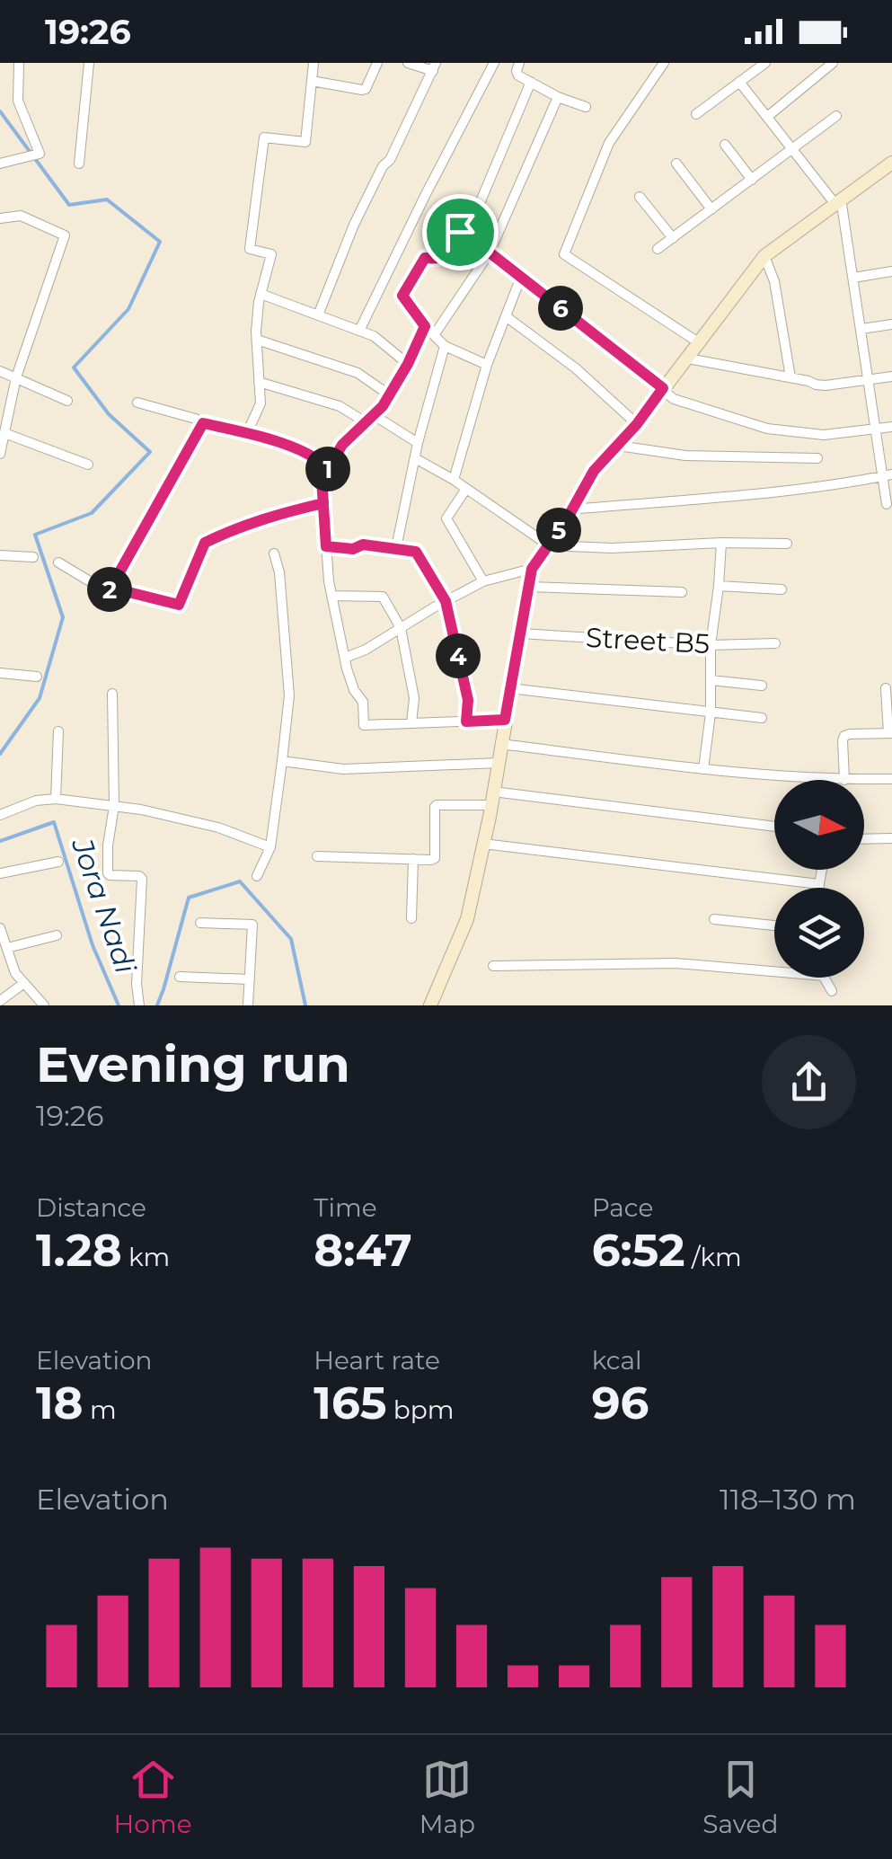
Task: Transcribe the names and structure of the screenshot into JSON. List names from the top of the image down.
{
  "streets": {
    "street": ["Street B5"]
  },
  "water": ["Jora Nadi"],
  "north": "right",
  "page": {
    "status": "19:26",
    "pins": [
      "6",
      "1",
      "5",
      "2",
      "4"
    ],
    "heading": ["Evening run", "19:26"],
    "stats": [
      ["Distance", "1.28 km"],
      ["Time", "8:47"],
      ["Pace", "6:52 /km"],
      ["Elevation", "18 m"],
      ["Heart rate", "165 bpm"],
      ["kcal", "96"]
    ],
    "chart": ["Elevation", "118–130 m"],
    "tabs": ["Home", "Map", "Saved"]
  }
}
